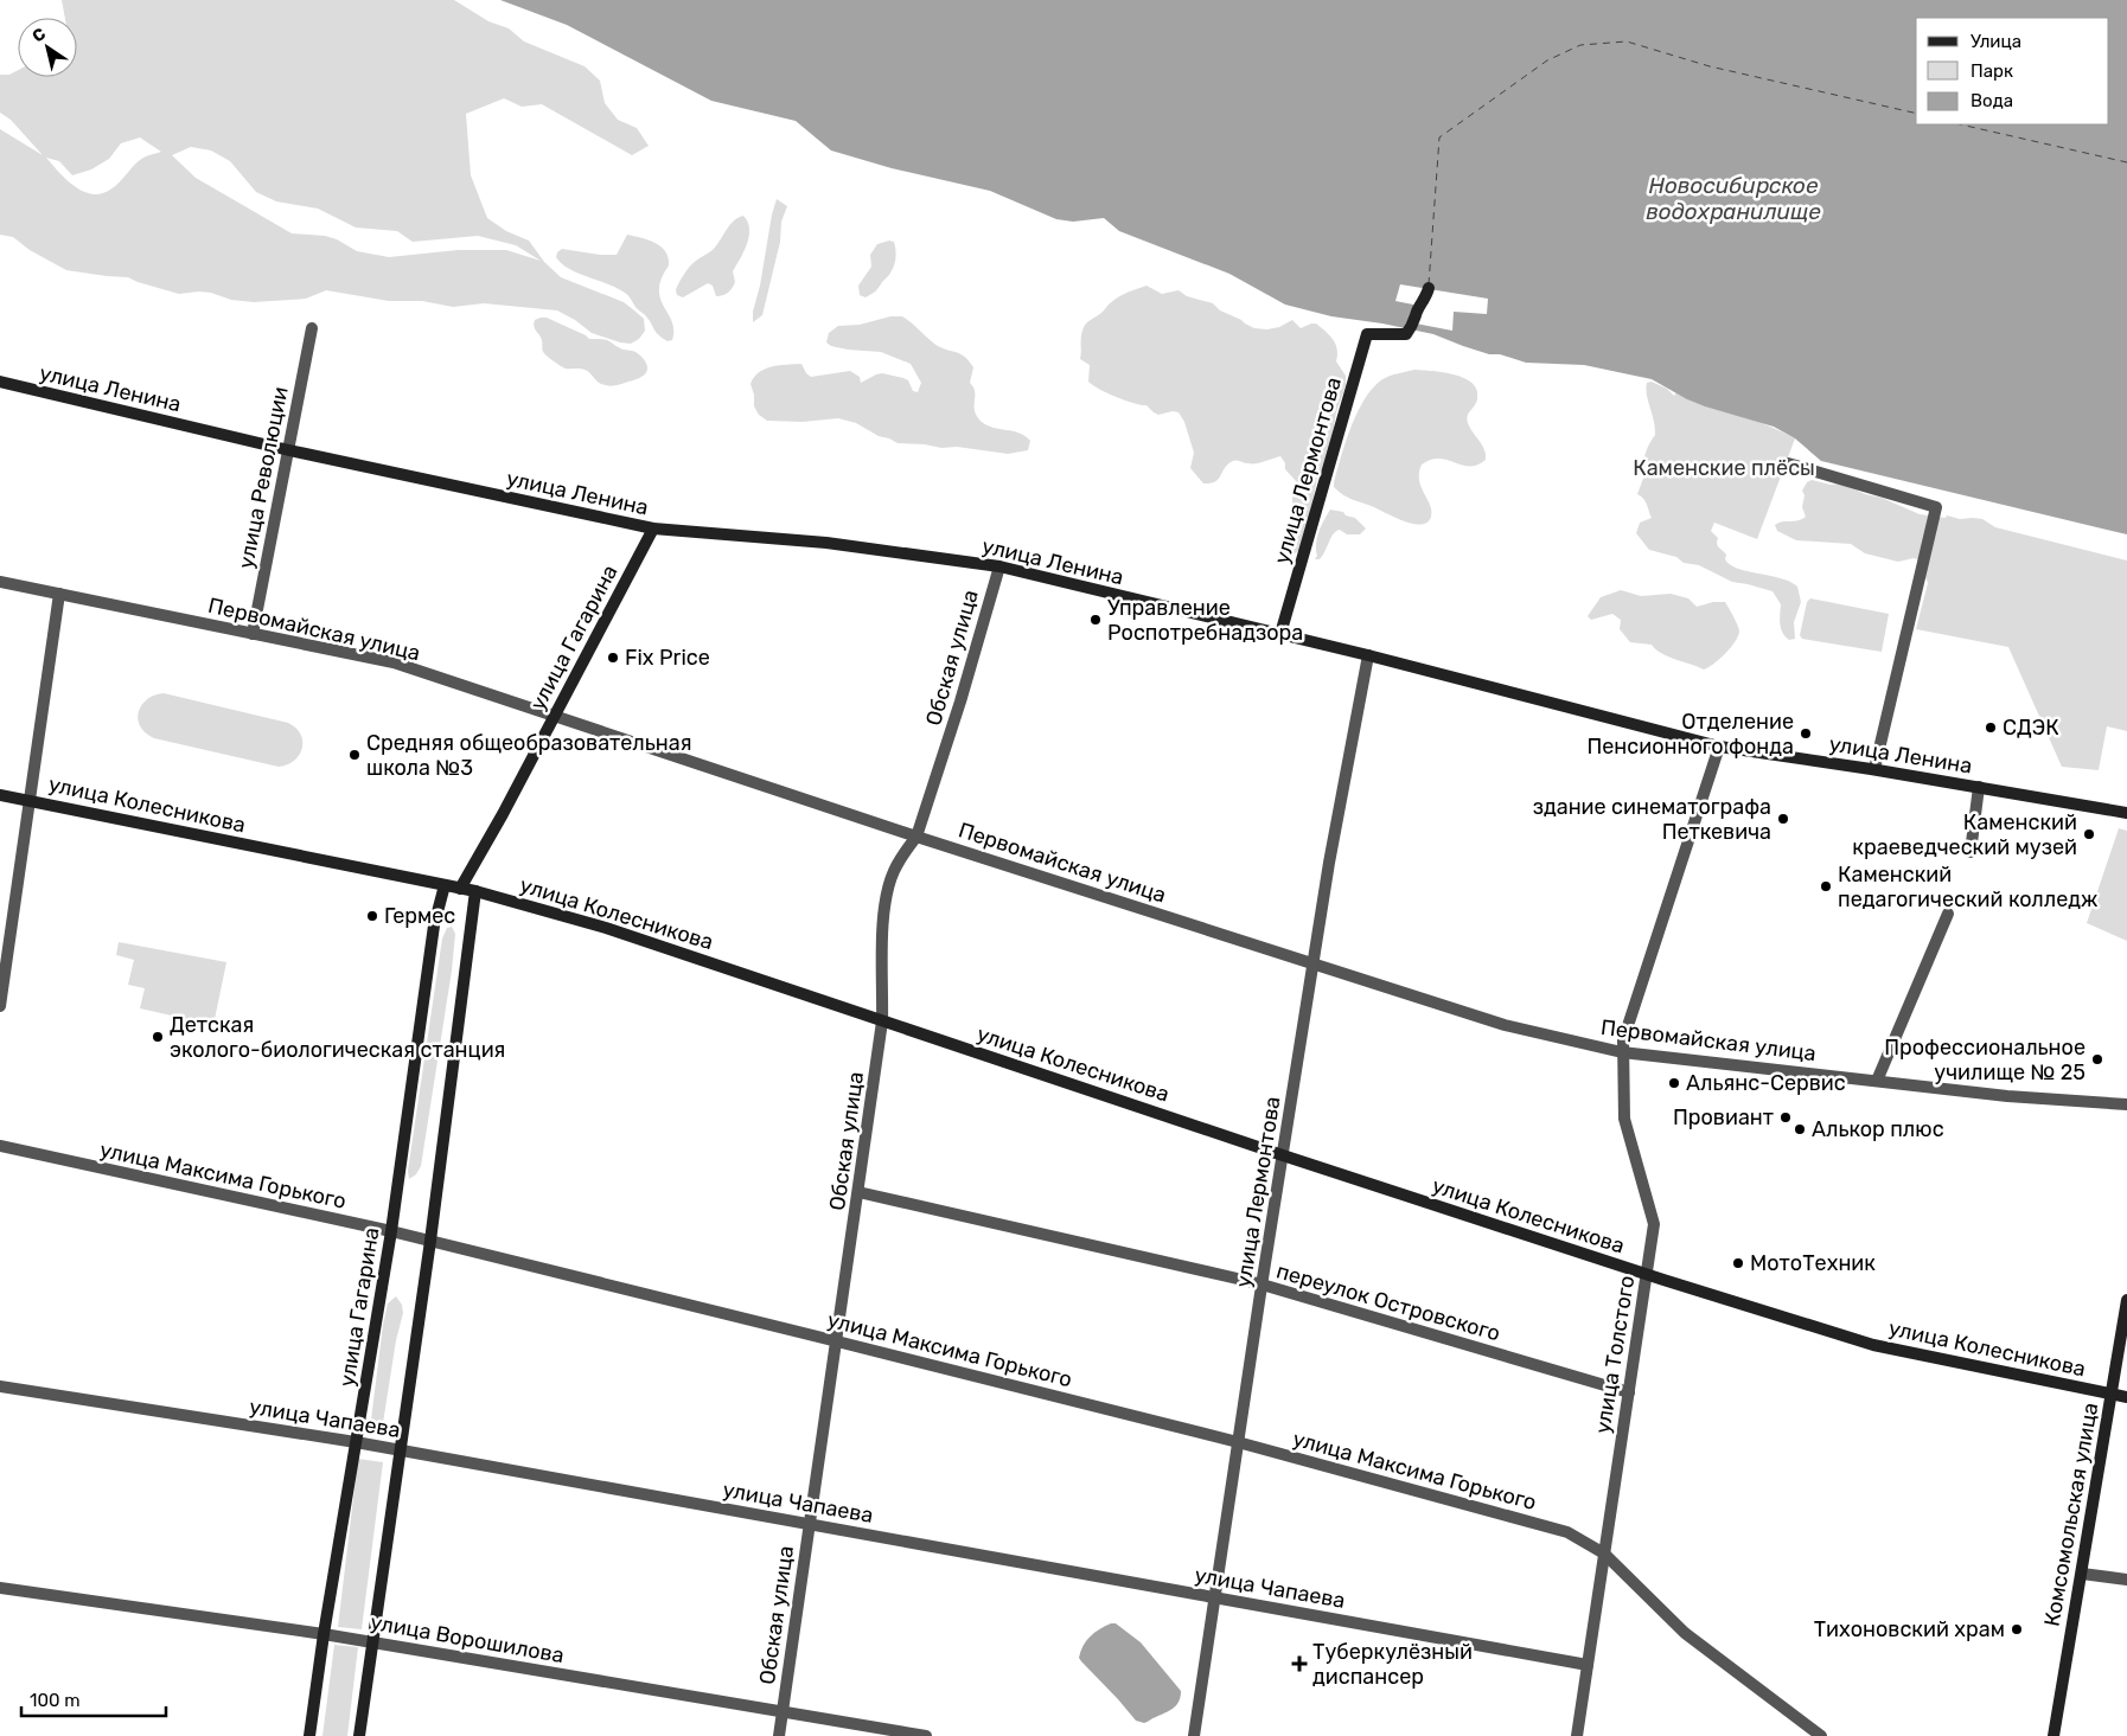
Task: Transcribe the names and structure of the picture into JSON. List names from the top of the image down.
{
  "streets": {
    "street": [
      "улица Ленина",
      "улица Лермонтова",
      "улица Революции",
      "Первомайская улица",
      "улица Гагарина",
      "Обская улица",
      "улица Колесникова",
      "улица Максима Горького",
      "переулок Островского",
      "улица Толстого",
      "улица Чапаева",
      "Комсомольская улица",
      "улица Ворошилова"
    ]
  },
  "crossings": [
    ["улица Ленина", "улица Лермонтова"],
    ["улица Ленина", "улица Революции"],
    ["улица Ленина", "улица Гагарина"],
    ["улица Ленина", "Обская улица"],
    ["улица Ленина", "улица Толстого"],
    ["улица Лермонтова", "Первомайская улица"],
    ["улица Лермонтова", "улица Колесникова"],
    ["улица Лермонтова", "улица Максима Горького"],
    ["улица Лермонтова", "переулок Островского"],
    ["улица Лермонтова", "улица Чапаева"],
    ["улица Революции", "Первомайская улица"],
    ["Первомайская улица", "улица Гагарина"],
    ["Первомайская улица", "Обская улица"],
    ["Первомайская улица", "улица Толстого"],
    ["улица Гагарина", "улица Колесникова"],
    ["улица Гагарина", "улица Максима Горького"],
    ["улица Гагарина", "улица Чапаева"],
    ["улица Гагарина", "улица Ворошилова"],
    ["Обская улица", "улица Колесникова"],
    ["Обская улица", "улица Максима Горького"],
    ["Обская улица", "переулок Островского"],
    ["Обская улица", "улица Чапаева"],
    ["Обская улица", "улица Ворошилова"],
    ["улица Колесникова", "улица Толстого"],
    ["улица Колесникова", "Комсомольская улица"],
    ["улица Максима Горького", "улица Толстого"],
    ["переулок Островского", "улица Толстого"],
    ["улица Толстого", "улица Чапаева"]
  ],
  "water": ["Новосибирское водохранилище"],
  "parks": ["Каменские плёсы"],
  "places": {
    "other": [
      "Управление Роспотребнадзора",
      "Fix Price",
      "СДЭК",
      "Отделение Пенсионного фонда",
      "Средняя общеобразовательная школа №3",
      "здание синематографа Петкевича",
      "Каменский краеведческий музей",
      "Каменский педагогический колледж",
      "Гермес",
      "Детская эколого-биологическая станция",
      "Профессиональное училище № 25",
      "Альянс-Сервис",
      "Провиант",
      "Алькор плюс",
      "МотоТехник",
      "Тихоновский храм"
    ],
    "health": ["Туберкулёзный диспансер"]
  },
  "legend": ["Улица", "Парк", "Вода"],
  "scale_bar": "100 m",
  "north": "top left"
}
